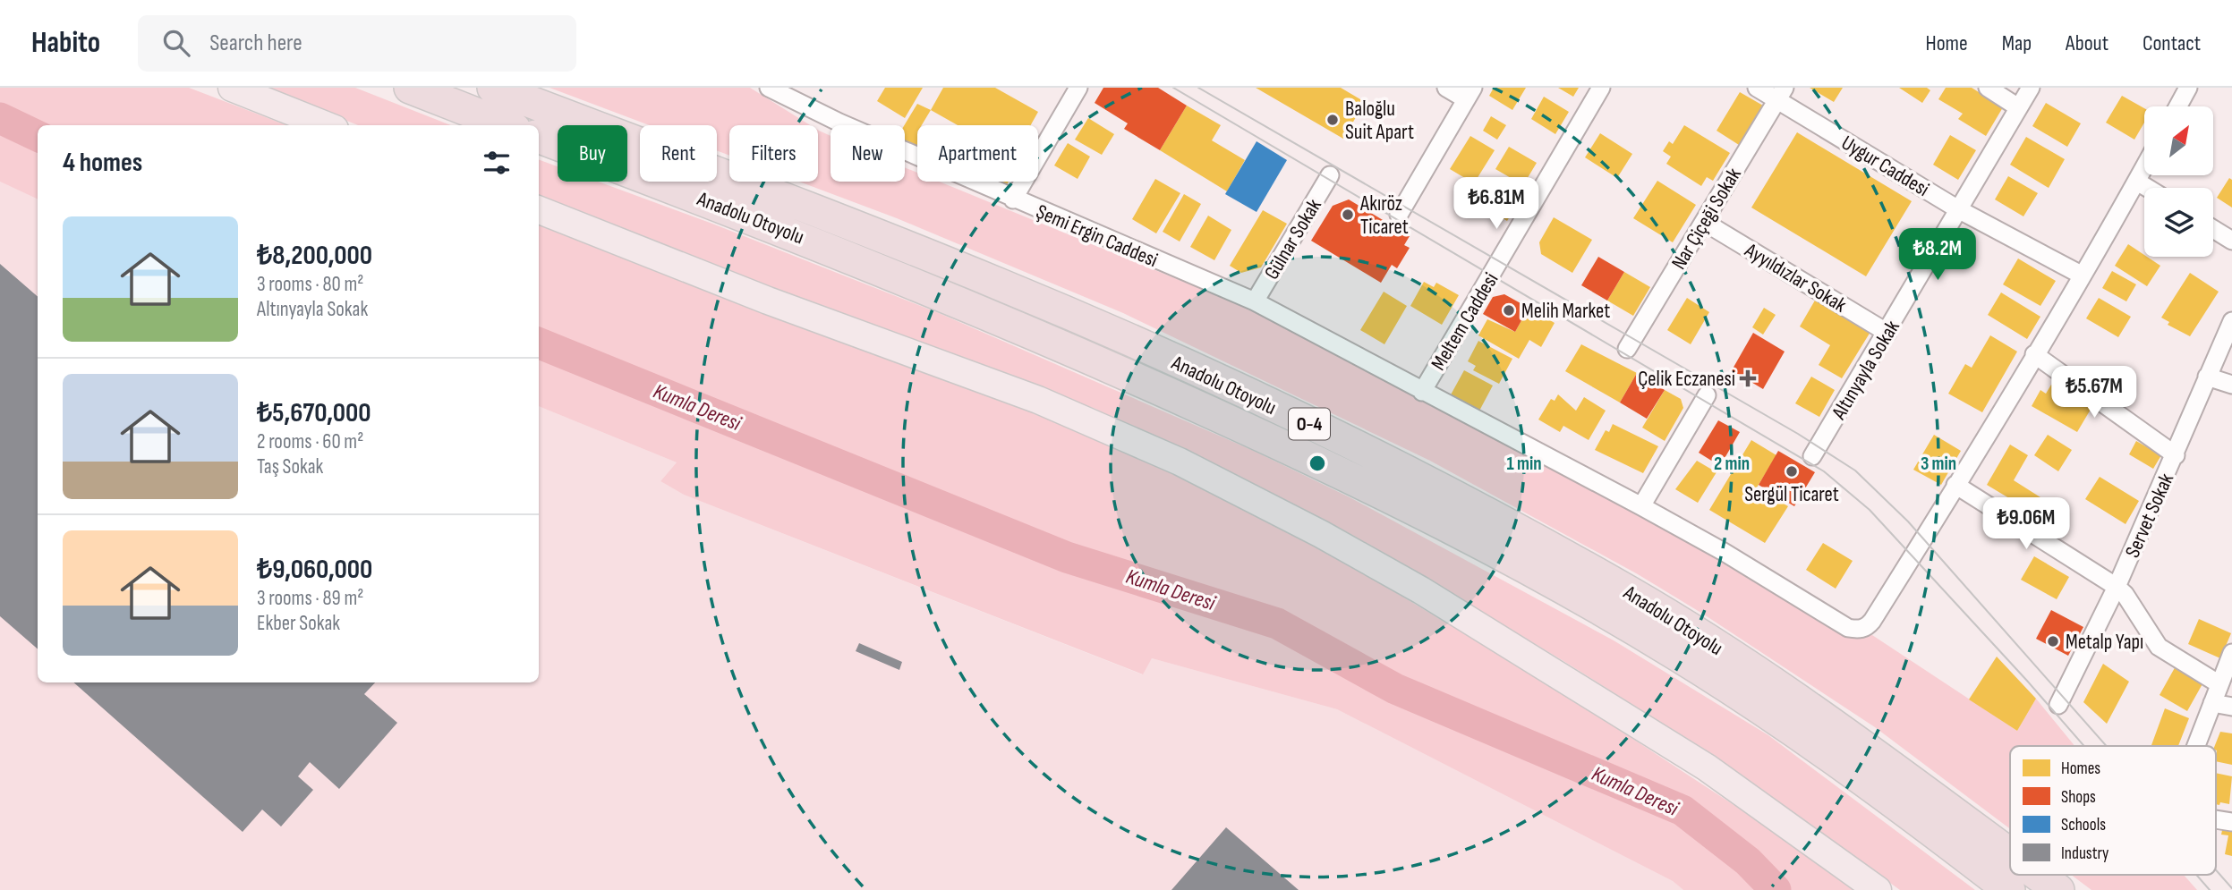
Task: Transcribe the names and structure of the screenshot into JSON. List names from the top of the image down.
{
  "streets": {
    "highway": ["Anadolu Otoyolu", "O-4"],
    "street": [
      "Uygur Caddesi",
      "Nar Çiçeği Sokak",
      "Şemi Ergin Caddesi",
      "Gülnar Sokak",
      "Ayyıldızlar Sokak",
      "Meltem Caddesi",
      "Altınyayla Sokak",
      "Servet Sokak"
    ]
  },
  "crossings": [
    ["Uygur Caddesi", "Nar Çiçeği Sokak"],
    ["Uygur Caddesi", "Altınyayla Sokak"],
    ["Nar Çiçeği Sokak", "Ayyıldızlar Sokak"],
    ["Şemi Ergin Caddesi", "Gülnar Sokak"],
    ["Şemi Ergin Caddesi", "Meltem Caddesi"],
    ["Ayyıldızlar Sokak", "Altınyayla Sokak"]
  ],
  "water": ["Kumla Deresi"],
  "places": {
    "other": [
      "Baloğlu Suit Apart",
      "Akıröz Ticaret",
      "Melih Market",
      "Sergül Ticaret",
      "Metalp Yapı"
    ],
    "health": ["Çelik Eczanesi"]
  },
  "legend": [
    "Homes",
    "Shops",
    "Schools",
    "Industry"
  ],
  "north": "top right",
  "page": {
    "header": "Habito",
    "search": "Search here",
    "nav": [
      "Home",
      "Map",
      "About",
      "Contact"
    ],
    "chip": [
      "Buy",
      "Rent",
      "Filters",
      "New",
      "Apartment"
    ],
    "heading": "4 homes",
    "price": [
      "₺6.81M",
      "₺8.2M",
      "₺5.67M",
      "₺9.06M"
    ],
    "list": [
      {
        "name": "₺8,200,000",
        "note": "3 rooms · 80 m² · Altınyayla Sokak"
      },
      {
        "name": "₺5,670,000",
        "note": "2 rooms · 60 m² · Taş Sokak"
      },
      {
        "name": "₺9,060,000",
        "note": "3 rooms · 89 m² · Ekber Sokak"
      }
    ]
  },
  "rings": ["1 min", "2 min", "3 min"]
}
